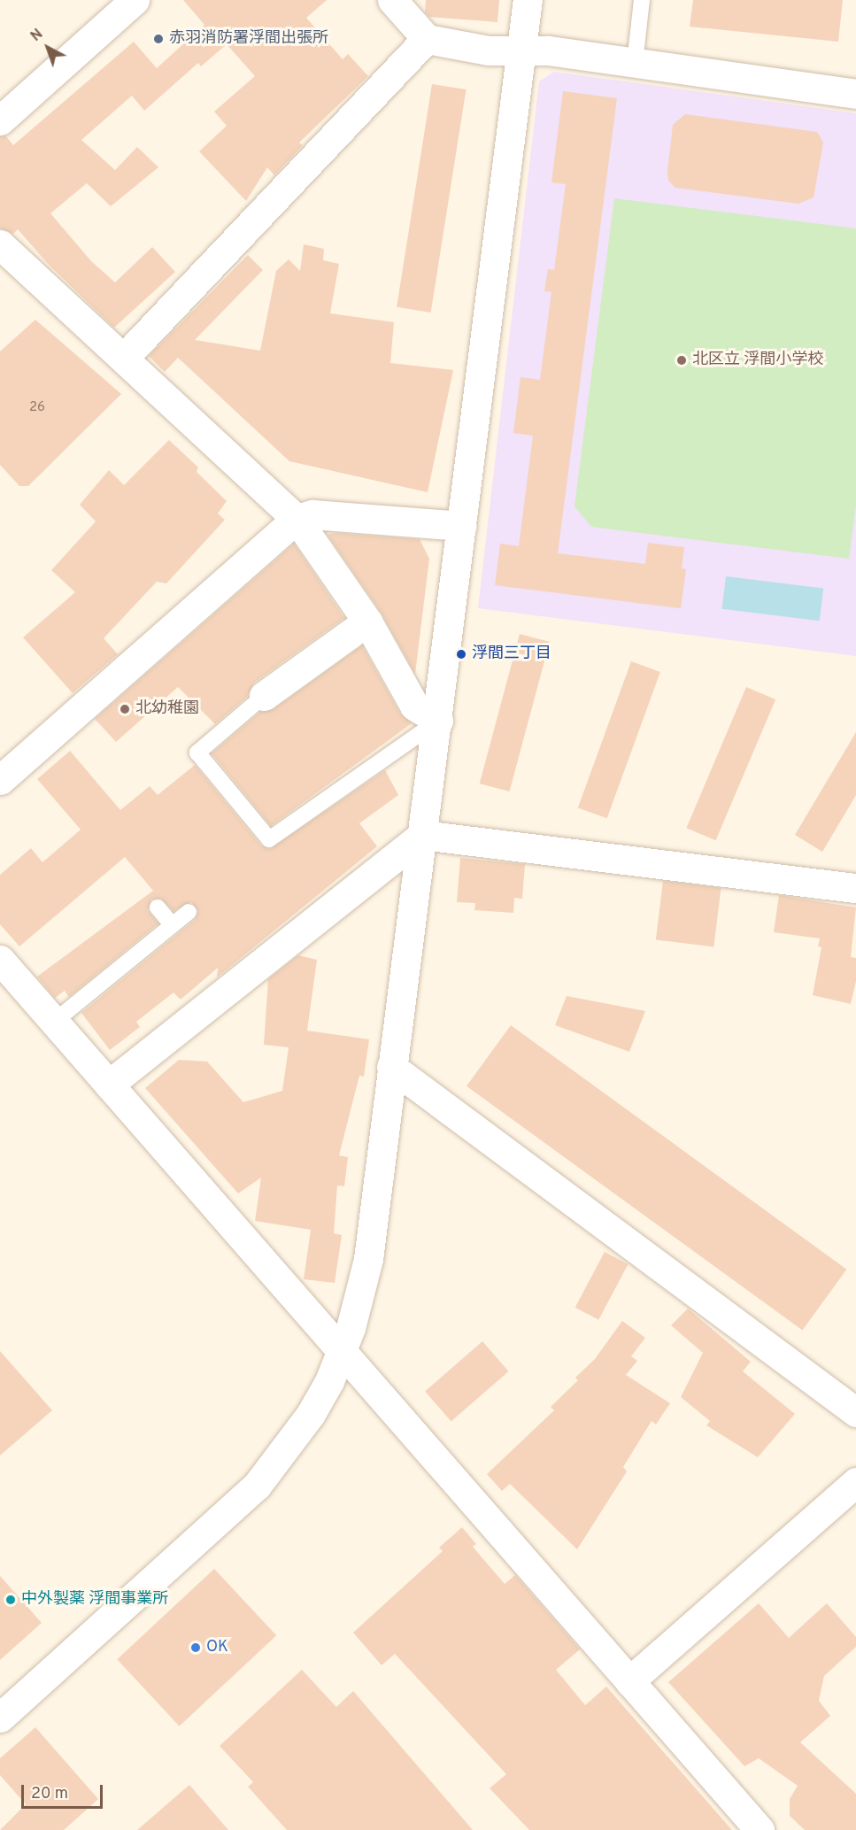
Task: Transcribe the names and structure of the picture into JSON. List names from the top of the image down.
{
  "places": [
    "赤羽消防署浮間出張所",
    "北区立 浮間小学校",
    "浮間三丁目",
    "北幼稚園",
    "中外製薬 浮間事業所",
    "OK"
  ],
  "house_numbers": ["26"],
  "scale_bar": "20 m",
  "north": "top left"
}
